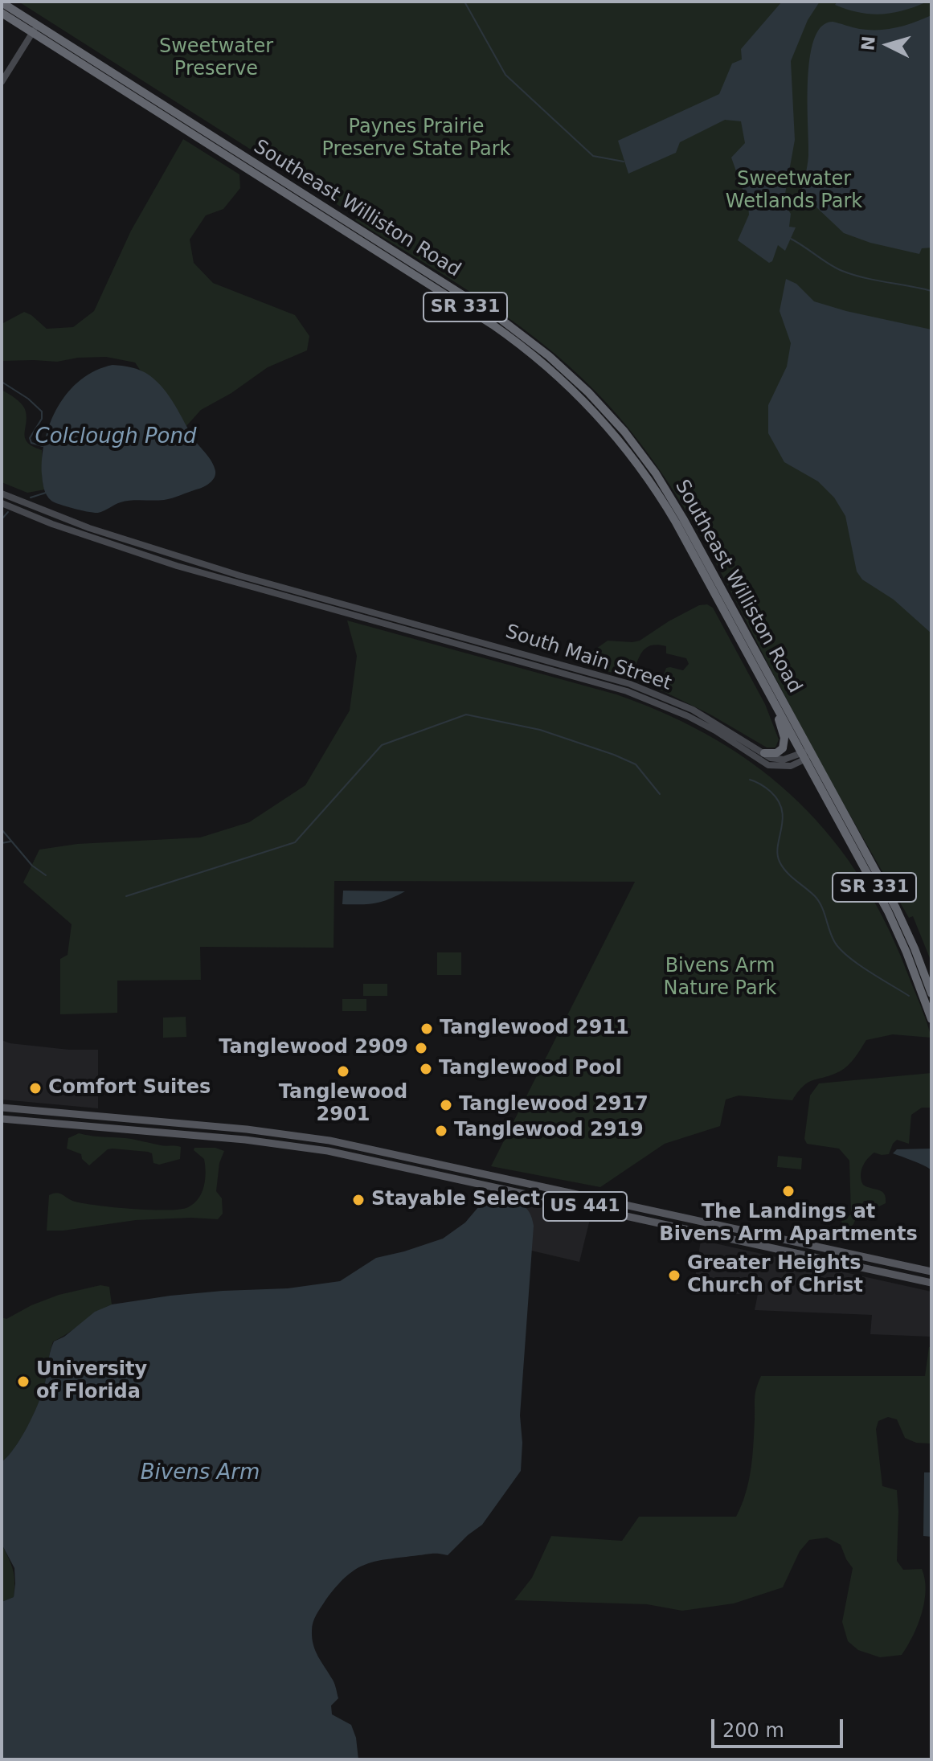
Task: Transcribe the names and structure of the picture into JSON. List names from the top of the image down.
{
  "streets": {
    "highway": ["Southeast Williston Road", "SR 331"],
    "main road": ["South Main Street", "US 441"]
  },
  "crossings": [
    ["Southeast Williston Road", "SR 331"],
    ["Southeast Williston Road", "South Main Street"],
    ["SR 331", "South Main Street"]
  ],
  "water": ["Colclough Pond", "Bivens Arm"],
  "parks": [
    "Sweetwater Preserve",
    "Paynes Prairie Preserve State Park",
    "Sweetwater Wetlands Park",
    "Bivens Arm Nature Park"
  ],
  "places": [
    "Tanglewood 2911",
    "Tanglewood 2909",
    "Tanglewood Pool",
    "Tanglewood 2901",
    "Comfort Suites",
    "Tanglewood 2917",
    "Tanglewood 2919",
    "The Landings at Bivens Arm Apartments",
    "Stayable Select",
    "Greater Heights Church of Christ",
    "University of Florida"
  ],
  "scale_bar": "200 m",
  "north": "left"
}
